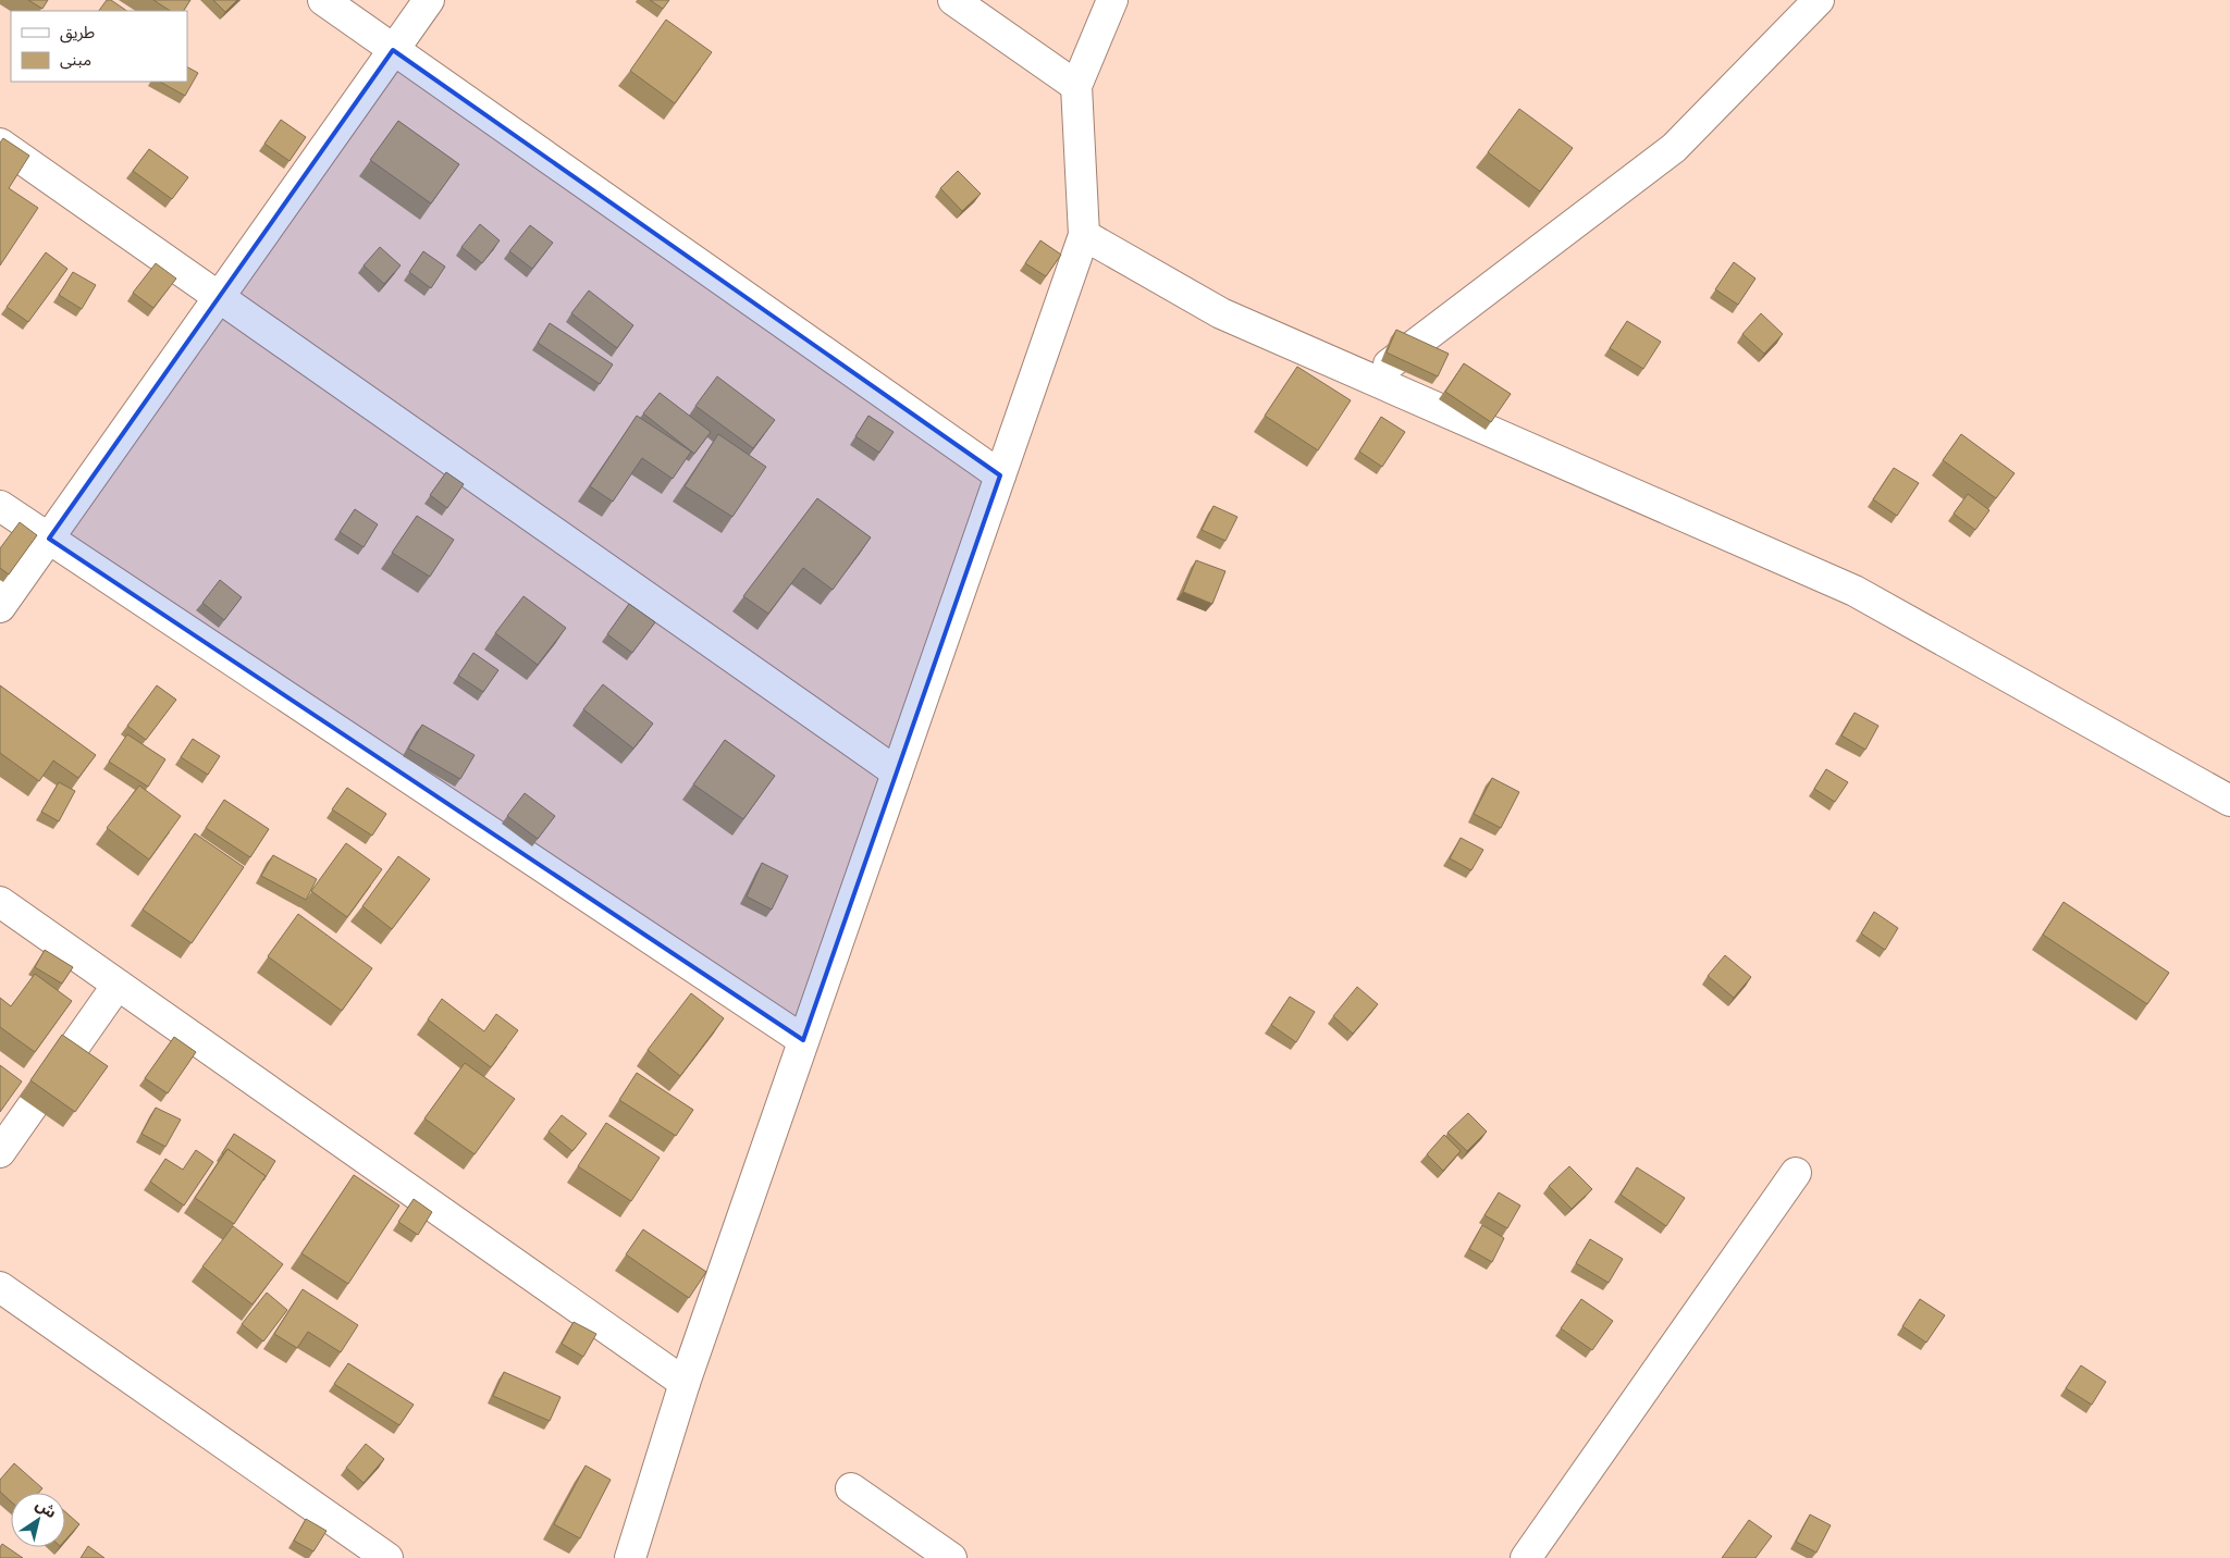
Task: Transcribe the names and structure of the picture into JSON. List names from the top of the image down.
{
  "legend": ["طريق", "مبنى"],
  "north": "top right"
}
